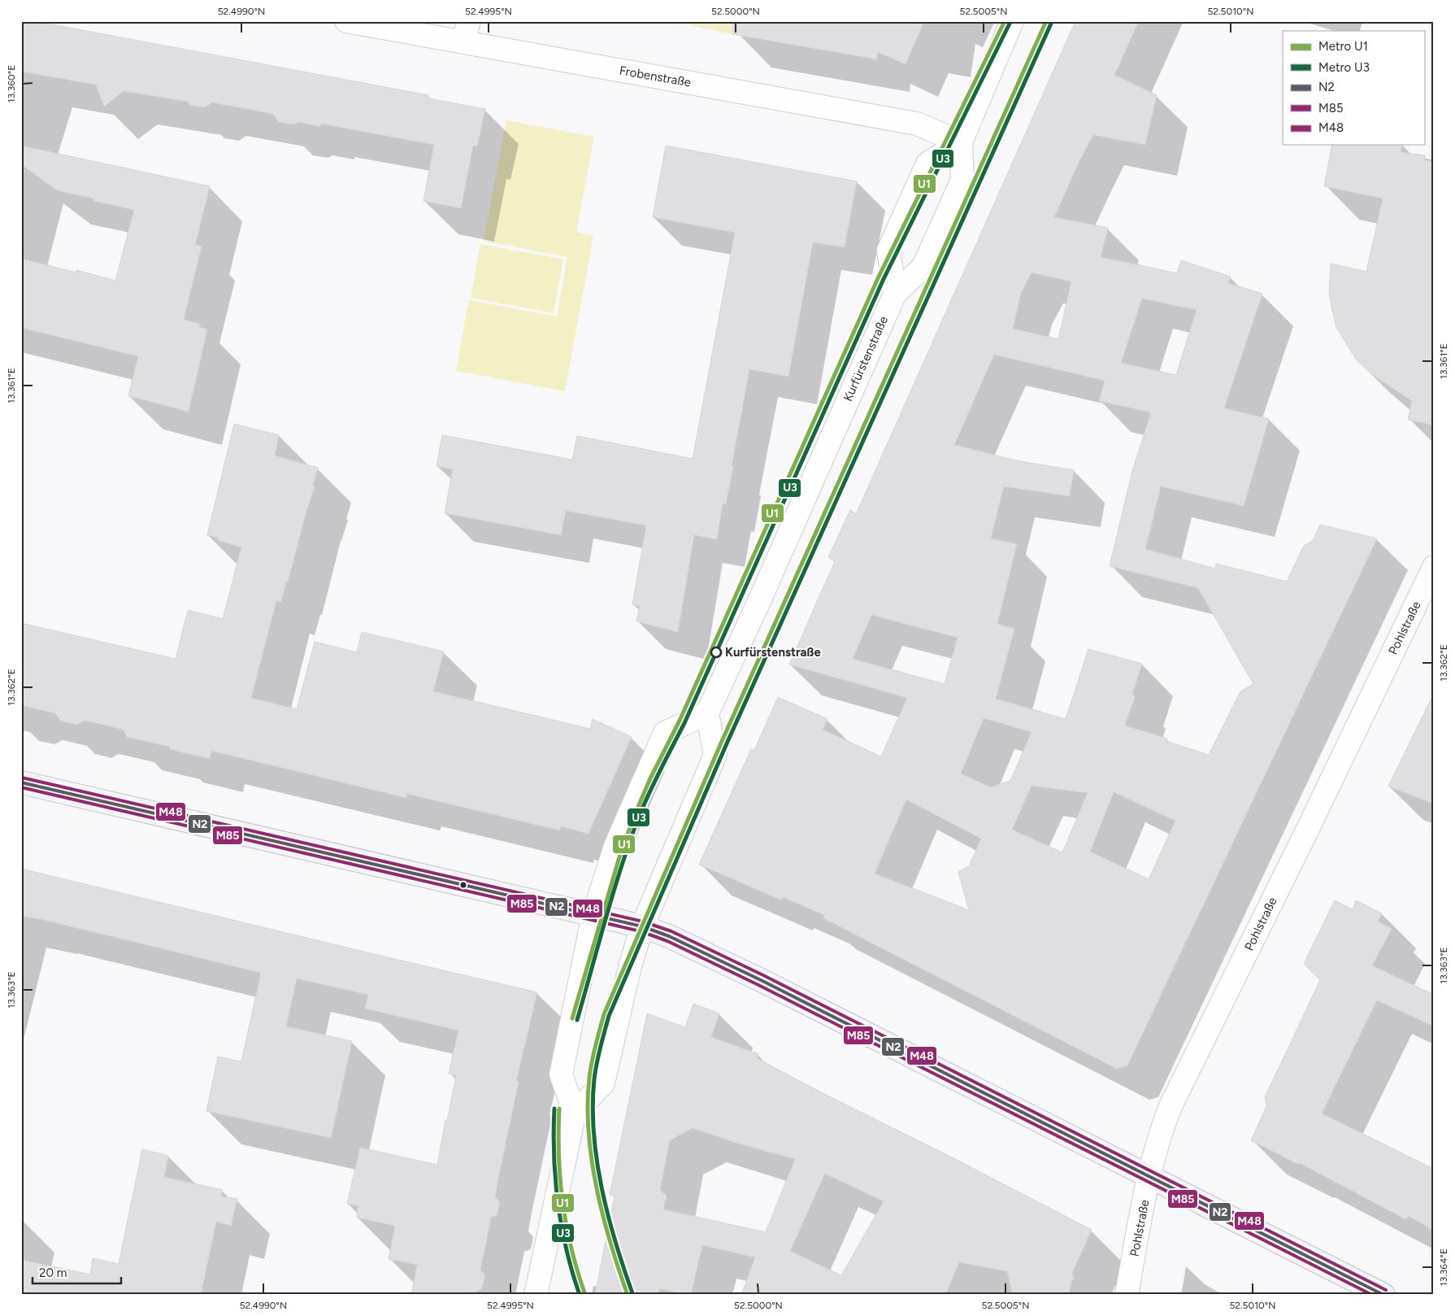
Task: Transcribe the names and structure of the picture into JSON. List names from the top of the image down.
{
  "streets": {
    "street": ["Frobenstraße", "Kurfürstenstraße", "Pohlstraße"]
  },
  "crossings": [
    ["Frobenstraße", "Kurfürstenstraße"]
  ],
  "places": ["Kurfürstenstraße"],
  "lines": [
    "metro line U1",
    "metro line U3",
    "transit line M48",
    "transit line N2",
    "transit line M85"
  ],
  "legend": [
    "Metro U1",
    "Metro U3",
    "N2",
    "M85",
    "M48"
  ],
  "scale_bar": "20 m",
  "coordinates": [
    "52.4990°N",
    "52.4995°N",
    "52.5000°N",
    "52.5005°N",
    "52.5010°N",
    "13.360°E",
    "13.361°E",
    "13.362°E",
    "13.363°E",
    "13.364°E"
  ]
}
